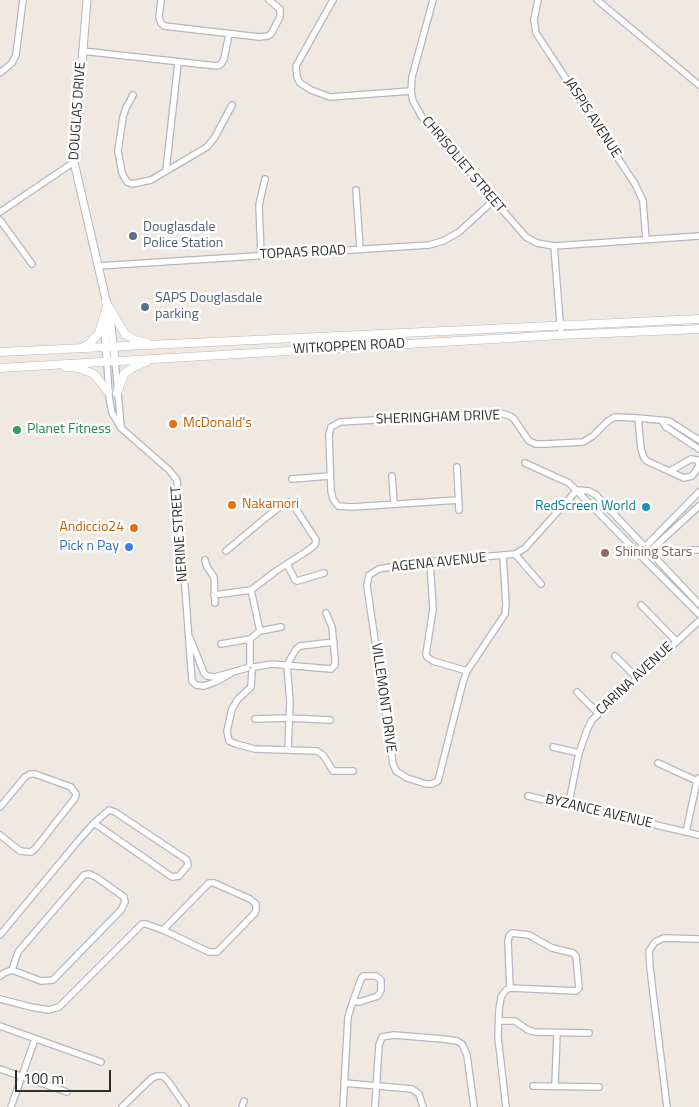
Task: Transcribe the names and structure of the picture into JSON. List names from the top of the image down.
{
  "streets": {
    "main road": ["WITKOPPEN ROAD"],
    "street": [
      "DOUGLAS DRIVE",
      "JASPIS AVENUE",
      "CHRISOLIET STREET",
      "TOPAAS ROAD",
      "SHERINGHAM DRIVE",
      "NERINE STREET",
      "AGENA AVENUE",
      "CARINA AVENUE",
      "VILLEMONT DRIVE",
      "BYZANCE AVENUE"
    ]
  },
  "crossings": [
    ["DOUGLAS DRIVE", "TOPAAS ROAD"],
    ["DOUGLAS DRIVE", "WITKOPPEN ROAD"],
    ["DOUGLAS DRIVE", "NERINE STREET"],
    ["JASPIS AVENUE", "CHRISOLIET STREET"],
    ["CHRISOLIET STREET", "TOPAAS ROAD"],
    ["WITKOPPEN ROAD", "NERINE STREET"],
    ["AGENA AVENUE", "VILLEMONT DRIVE"],
    ["CARINA AVENUE", "BYZANCE AVENUE"]
  ],
  "places": [
    "Douglasdale Police Station",
    "SAPS Douglasdale parking",
    "McDonald's",
    "Planet Fitness",
    "Nakamori",
    "RedScreen World",
    "Andiccio24",
    "Pick n Pay",
    "Shining Stars"
  ],
  "scale_bar": "100 m"
}
